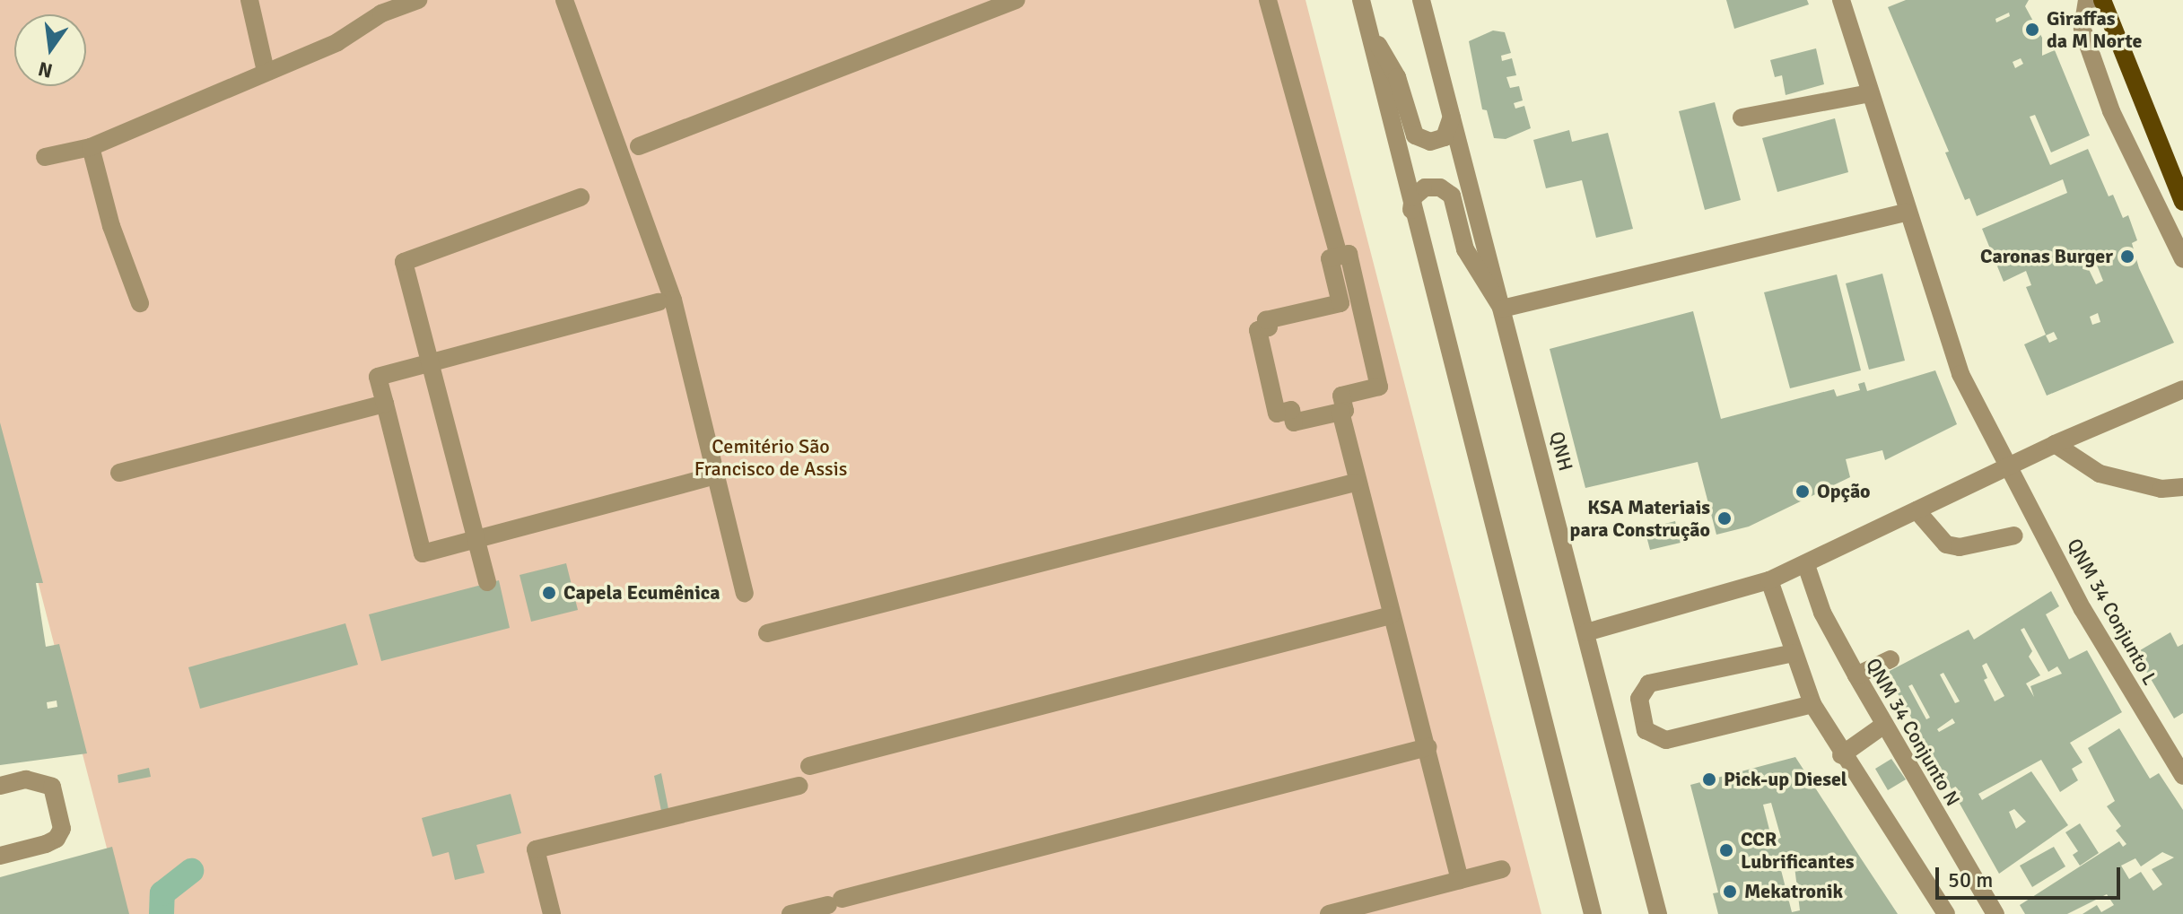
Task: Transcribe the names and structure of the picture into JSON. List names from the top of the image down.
{
  "streets": {
    "street": ["QNH", "QNM 34 Conjunto L", "QNM 34 Conjunto N"]
  },
  "parks": ["Cemitério São Francisco de Assis"],
  "places": [
    "Giraffas da M Norte",
    "Caronas Burger",
    "Opção",
    "KSA Materiais para Construção",
    "Capela Ecumênica",
    "Pick-up Diesel",
    "CCR Lubrificantes",
    "Mekatronik"
  ],
  "scale_bar": "50 m",
  "north": "bottom"
}
